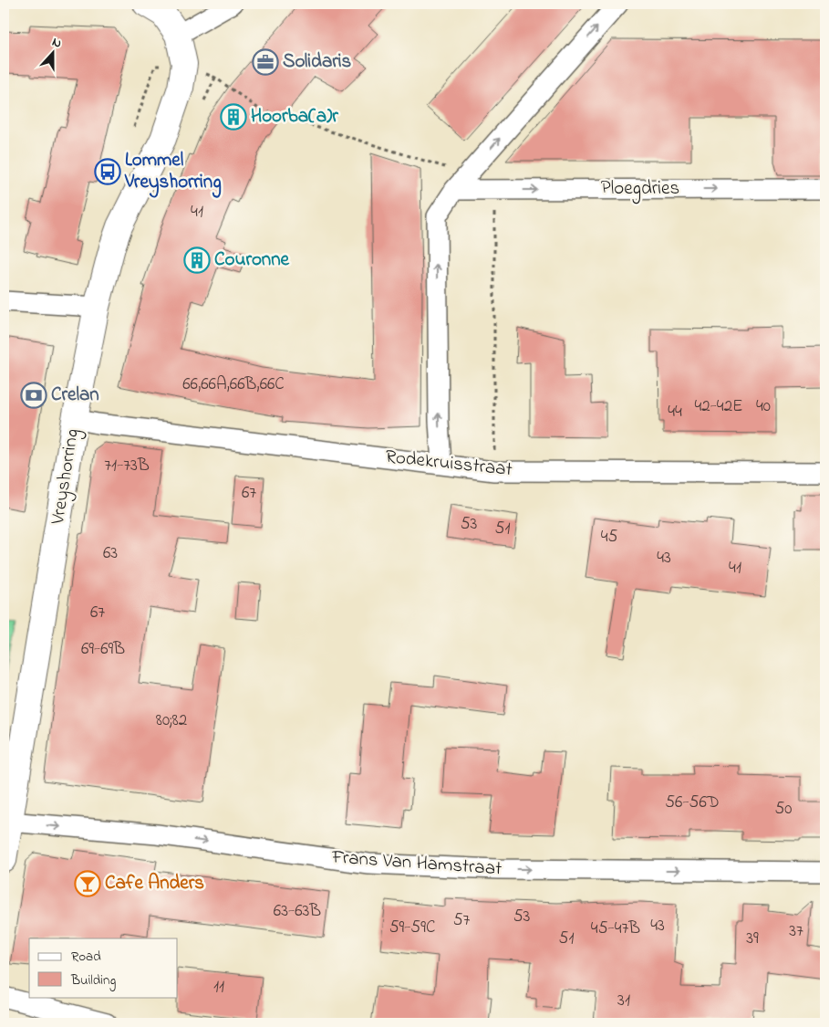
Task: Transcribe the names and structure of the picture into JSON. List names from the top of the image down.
{
  "streets": {
    "main road": ["Vreyshorring"],
    "street": ["Ploegdries", "Rodekruisstraat", "Frans Van Hamstraat"]
  },
  "crossings": [
    ["Rodekruisstraat", "Vreyshorring"],
    ["Vreyshorring", "Frans Van Hamstraat"]
  ],
  "one_way": ["Ploegdries", "Frans Van Hamstraat"],
  "places": {
    "office": ["Solidaris"],
    "building": ["Hoorba(a)r", "Couronne"],
    "bus stop": ["Lommel Vreyshorring"],
    "bank": ["Crelan"],
    "bar": ["Cafe Anders"]
  },
  "house_numbers": [
    "41",
    "66,66A,66B,66C",
    "42-42E",
    "40",
    "44",
    "71-73B",
    "67",
    "53",
    "51",
    "45",
    "63",
    "43",
    "41",
    "67",
    "69-69B",
    "80;82",
    "56-56D",
    "50",
    "63-63B",
    "53",
    "57",
    "43",
    "59-59C",
    "45-47B",
    "37",
    "51",
    "39",
    "11",
    "31"
  ],
  "legend": ["Road", "Building"],
  "north": "top"
}
